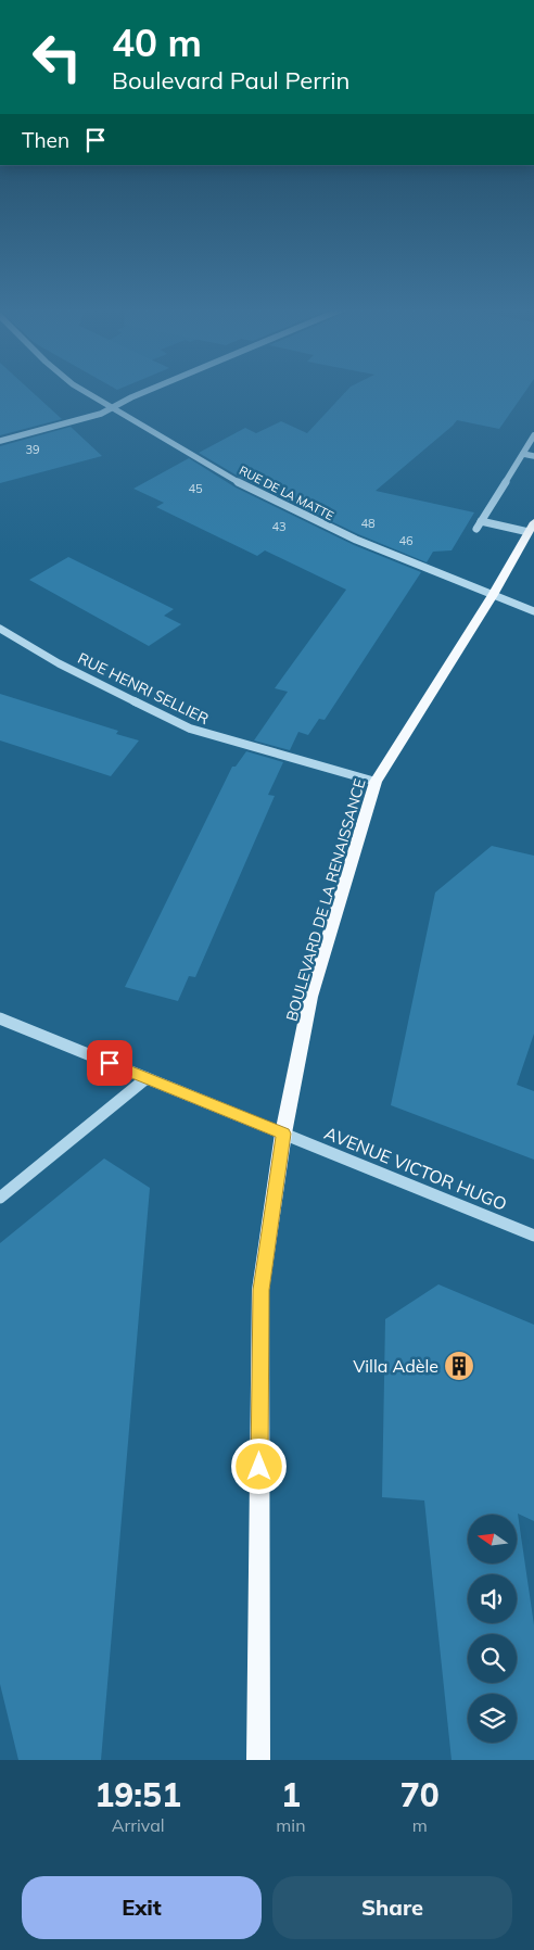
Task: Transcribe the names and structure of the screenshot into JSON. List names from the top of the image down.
{
  "streets": {
    "main road": ["BOULEVARD DE LA RENAISSANCE"],
    "street": ["RUE DE LA MATTE", "RUE HENRI SELLIER", "AVENUE VICTOR HUGO"]
  },
  "crossings": [
    ["RUE DE LA MATTE", "BOULEVARD DE LA RENAISSANCE"],
    ["RUE HENRI SELLIER", "BOULEVARD DE LA RENAISSANCE"],
    ["BOULEVARD DE LA RENAISSANCE", "AVENUE VICTOR HUGO"]
  ],
  "places": {
    "building": ["Villa Adèle"]
  },
  "house_numbers": [
    "39",
    "45",
    "48",
    "43",
    "46"
  ],
  "north": "left",
  "page": {
    "turn": ["40 m", "Boulevard Paul Perrin"],
    "then": "Then",
    "eta": [
      "19:51",
      "Arrival",
      "1",
      "min",
      "70",
      "m"
    ],
    "buttons": ["Exit", "Share"]
  }
}
